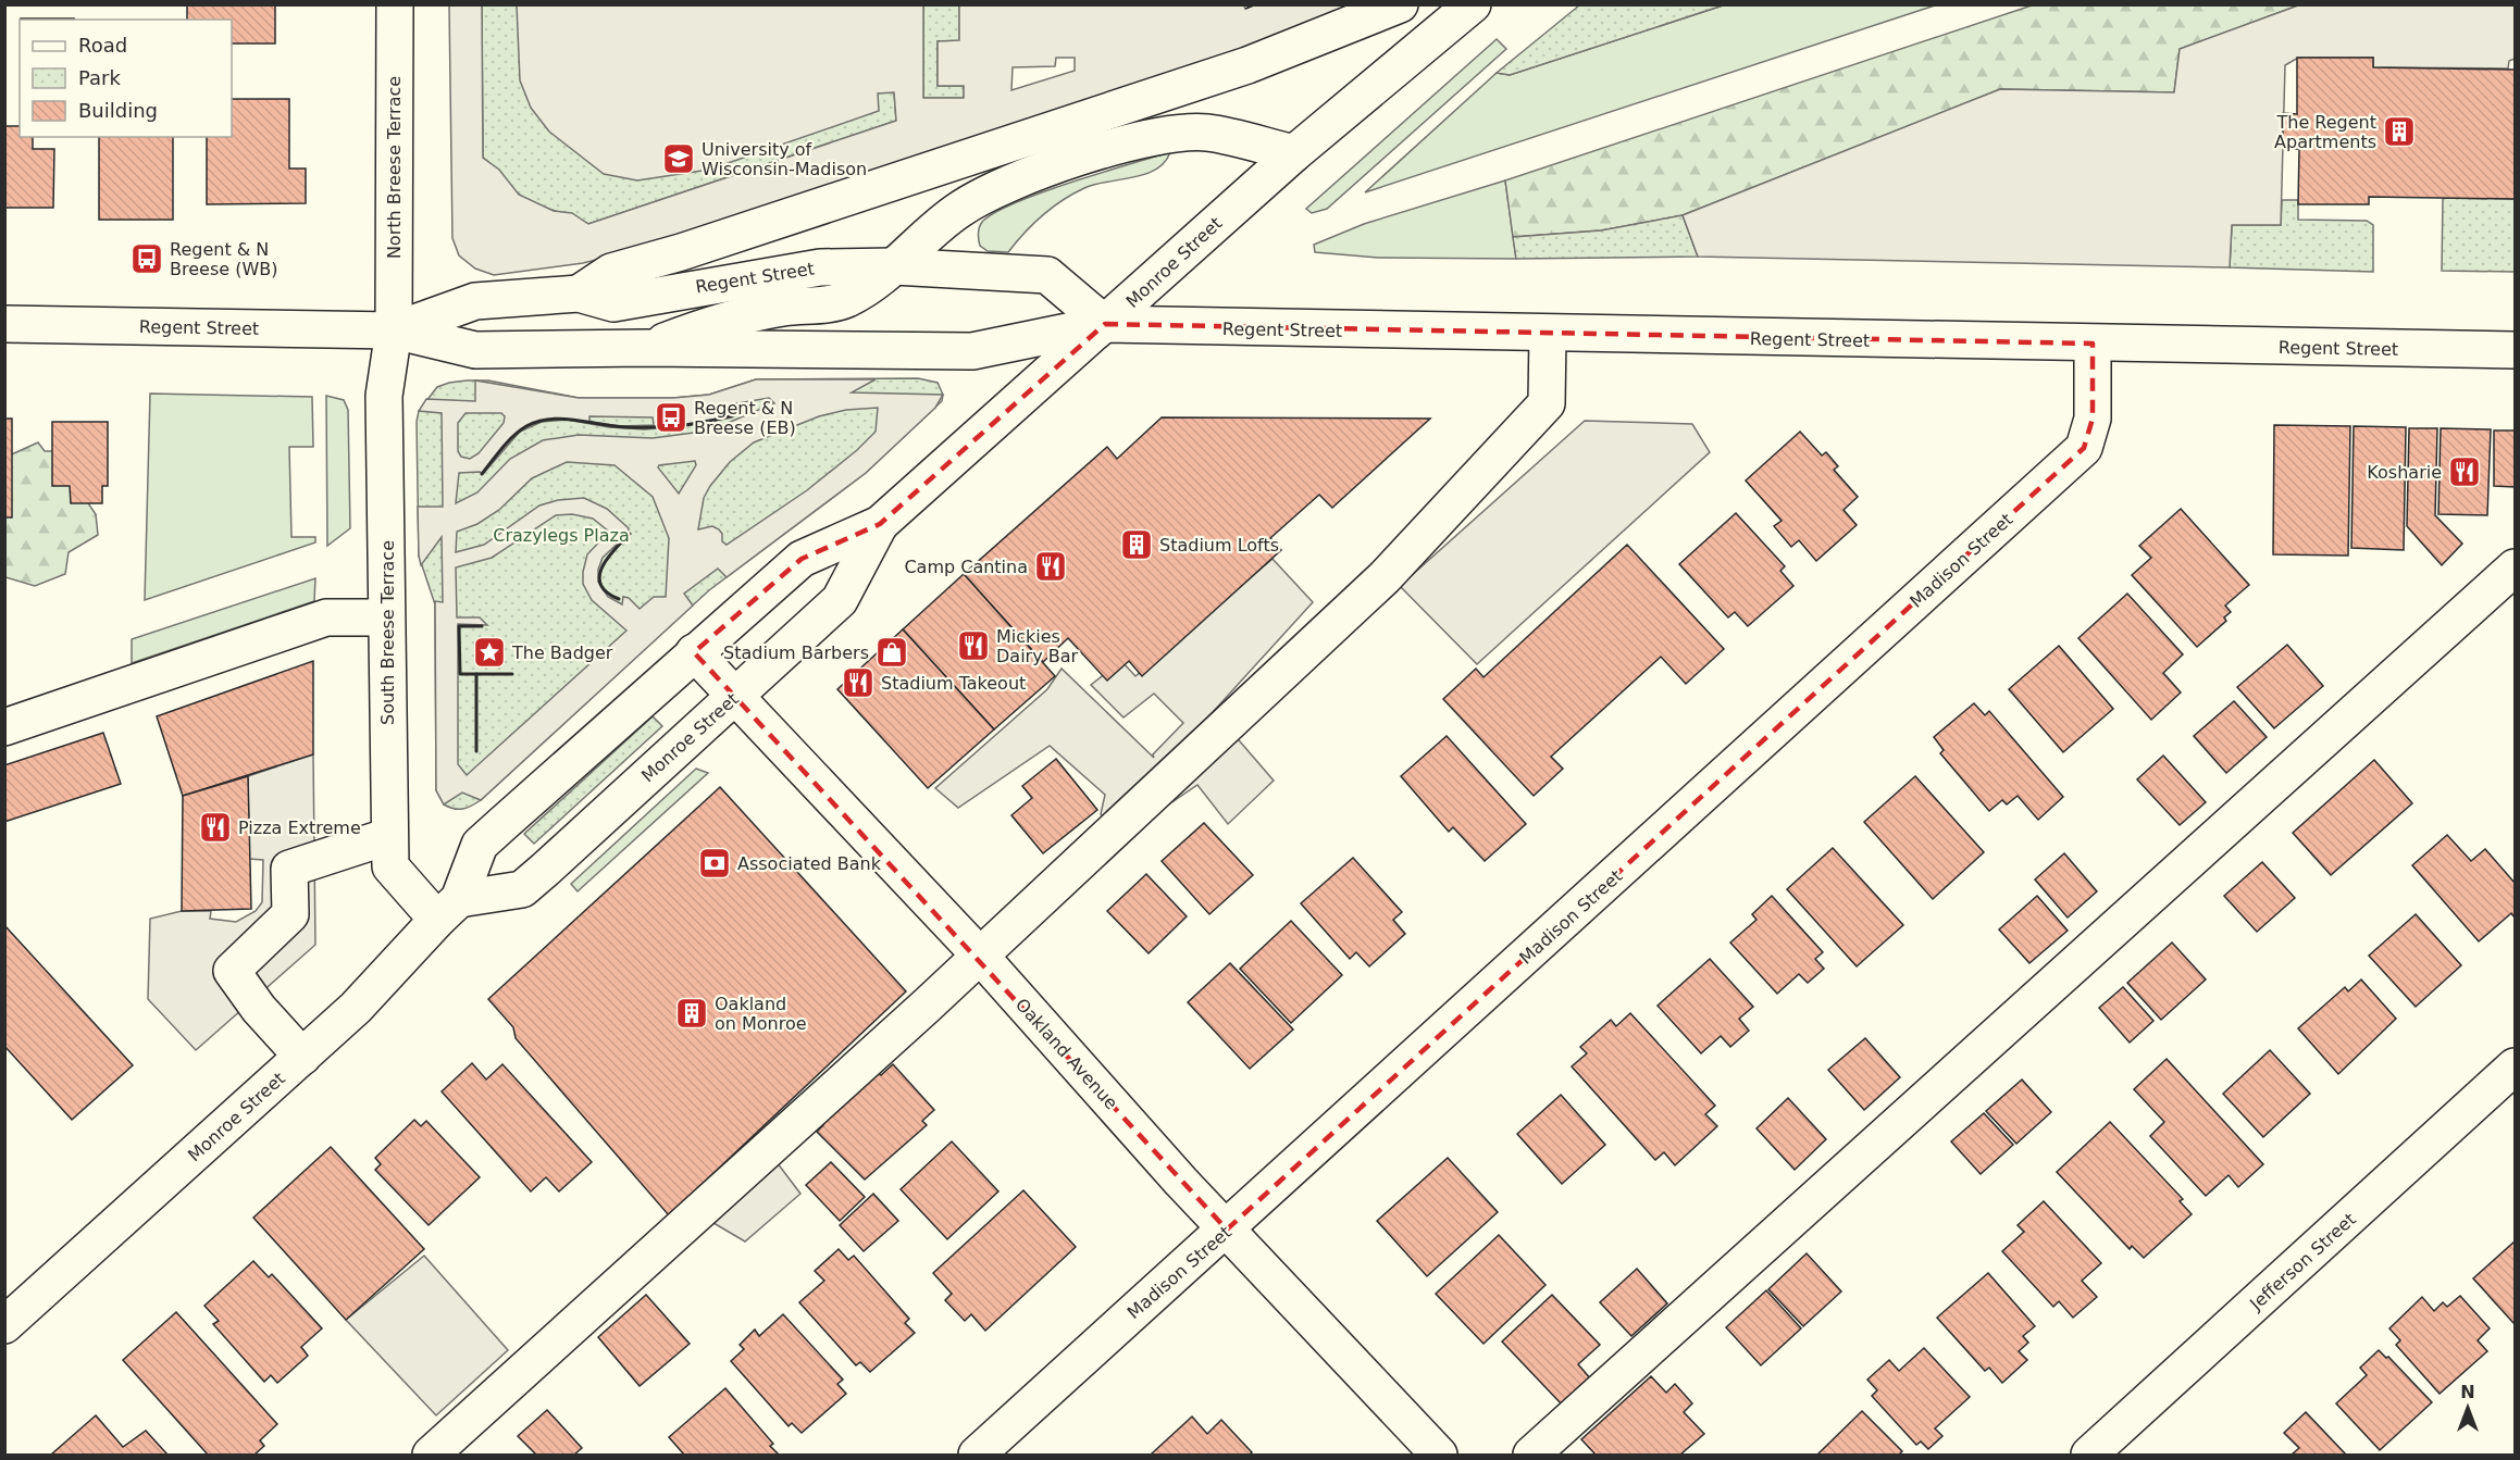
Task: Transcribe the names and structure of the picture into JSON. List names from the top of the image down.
{
  "streets": {
    "main road": [
      "North Breese Terrace",
      "Monroe Street",
      "Regent Street",
      "Madison Street",
      "South Breese Terrace",
      "Oakland Avenue",
      "Jefferson Street"
    ]
  },
  "crossings": [
    ["North Breese Terrace", "Regent Street"],
    ["North Breese Terrace", "South Breese Terrace"],
    ["Monroe Street", "Regent Street"],
    ["Monroe Street", "South Breese Terrace"],
    ["Monroe Street", "Oakland Avenue"],
    ["Regent Street", "Madison Street"],
    ["Regent Street", "South Breese Terrace"],
    ["Madison Street", "Oakland Avenue"]
  ],
  "parks": ["Crazylegs Plaza"],
  "places": {
    "building": ["The Regent Apartments", "Stadium Lofts", "Oakland on Monroe"],
    "school or university": ["University of Wisconsin-Madison"],
    "bus stop": ["Regent & N Breese (WB)", "Regent & N Breese (EB)"],
    "restaurant": [
      "Kosharie",
      "Camp Cantina",
      "Mickies Dairy Bar",
      "Stadium Takeout",
      "Pizza Extreme"
    ],
    "place": ["The Badger"],
    "shop": ["Stadium Barbers"],
    "bank": ["Associated Bank"]
  },
  "legend": ["Road", "Park", "Building"],
  "north": "top"
}
